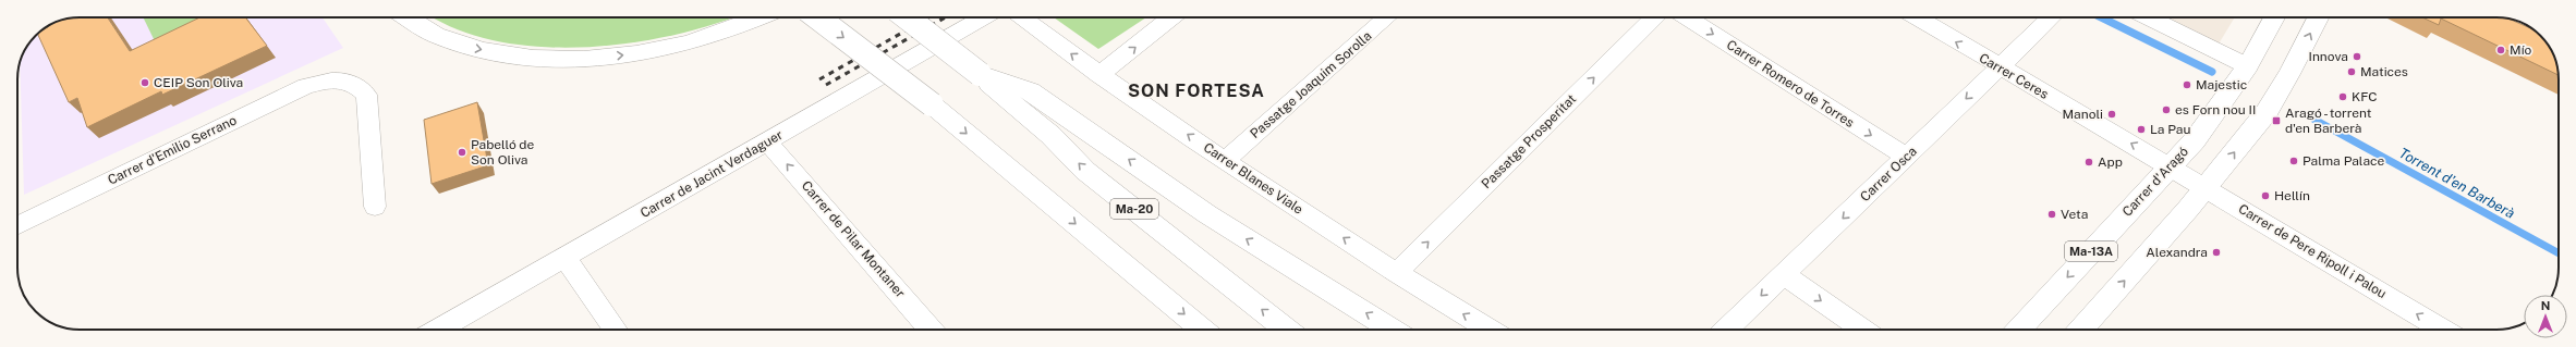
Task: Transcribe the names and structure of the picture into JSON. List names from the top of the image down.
{
  "streets": {
    "main road": ["Carrer d'Aragó", "Ma-20", "Ma-13A"],
    "street": [
      "Carrer Ceres",
      "Carrer Romero de Torres",
      "Passatge Joaquim Sorolla",
      "Passatge Prosperitat",
      "Carrer d'Emilio Serrano",
      "Carrer de Jacint Verdaguer",
      "Carrer Osca",
      "Carrer Blanes Viale",
      "Carrer de Pilar Montaner",
      "Carrer de Pere Ripoll i Palou"
    ]
  },
  "crossings": [
    ["Carrer Ceres", "Carrer Osca"],
    ["Carrer Ceres", "Carrer d'Aragó"],
    ["Carrer Ceres", "Carrer de Pere Ripoll i Palou"],
    ["Carrer Romero de Torres", "Carrer Osca"],
    ["Passatge Joaquim Sorolla", "Carrer Blanes Viale"],
    ["Passatge Prosperitat", "Carrer Blanes Viale"],
    ["Carrer de Jacint Verdaguer", "Carrer de Pilar Montaner"],
    ["Carrer d'Aragó", "Carrer de Pere Ripoll i Palou"],
    ["Ma-13A", "Carrer de Pere Ripoll i Palou"]
  ],
  "one_way": [
    "Carrer Romero de Torres",
    "Passatge Prosperitat",
    "Carrer Osca",
    "Carrer Blanes Viale",
    "Carrer de Pilar Montaner",
    "Carrer de Pere Ripoll i Palou"
  ],
  "districts": ["SON FORTESA"],
  "water": ["Torrent d'en Barberà"],
  "places": {
    "other": [
      "Mío",
      "Innova",
      "Matices",
      "CEIP Son Oliva",
      "Majestic",
      "KFC",
      "es Forn nou II",
      "Manoli",
      "La Pau",
      "Pabelló de Son Oliva",
      "Palma Palace",
      "App",
      "Hellín",
      "Veta",
      "Alexandra"
    ],
    "transit": ["Aragó - torrent d'en Barberà"]
  },
  "north": "top"
}
